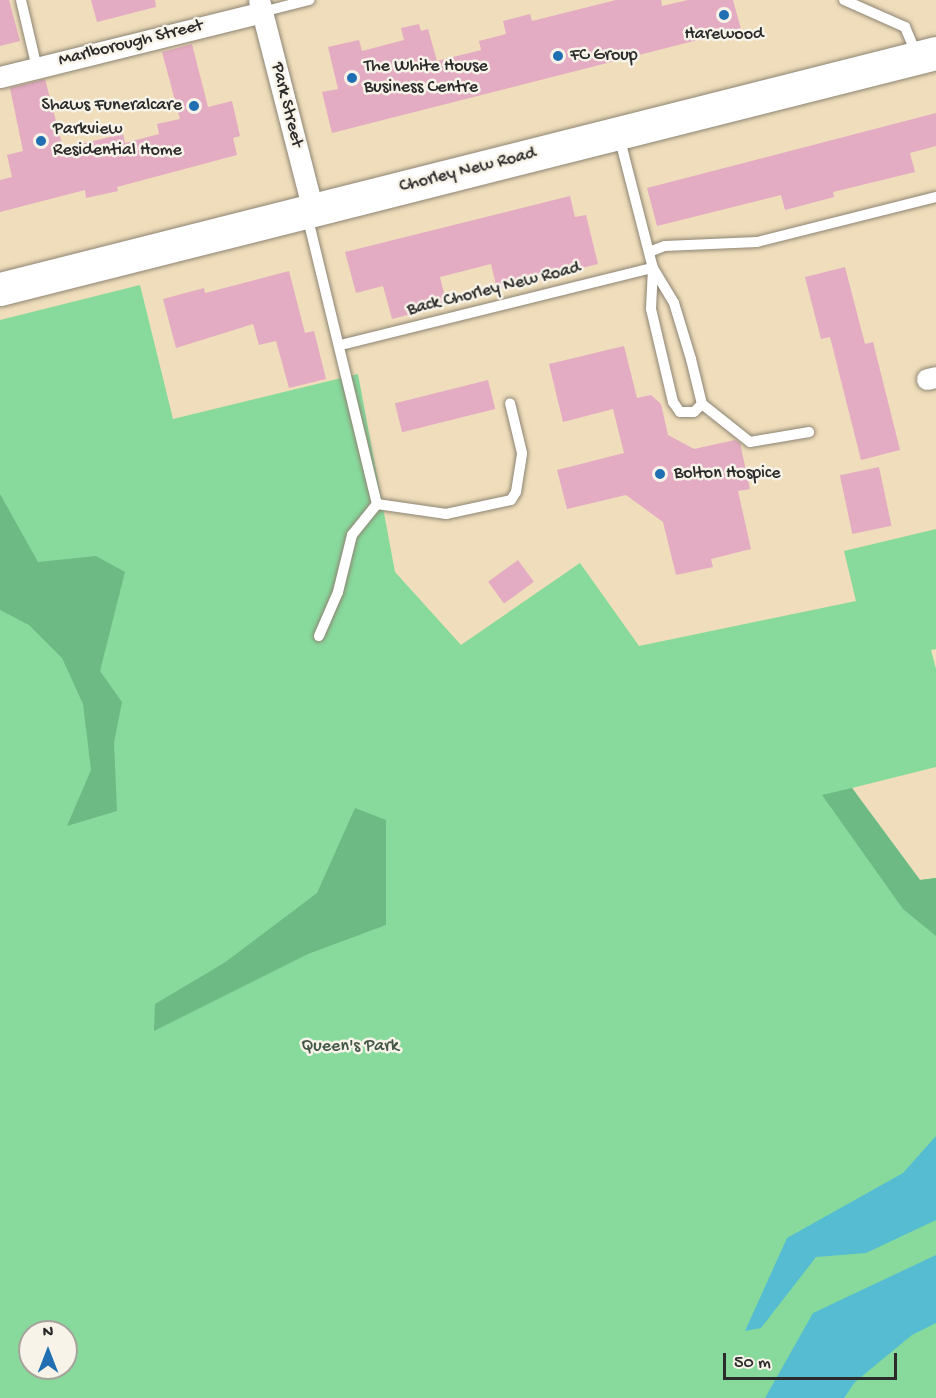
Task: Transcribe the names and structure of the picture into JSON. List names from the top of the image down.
{
  "streets": {
    "main road": ["Chorley New Road"],
    "street": ["Marlborough Street", "Park Street"],
    "lane": ["Back Chorley New Road"]
  },
  "crossings": [
    ["Marlborough Street", "Park Street"],
    ["Park Street", "Chorley New Road"]
  ],
  "parks": ["Queen's Park"],
  "places": [
    "Harewood",
    "FC Group",
    "The White House Business Centre",
    "Shaws Funeralcare",
    "Parkview Residential Home",
    "Bolton Hospice"
  ],
  "scale_bar": "50 m",
  "north": "top"
}
